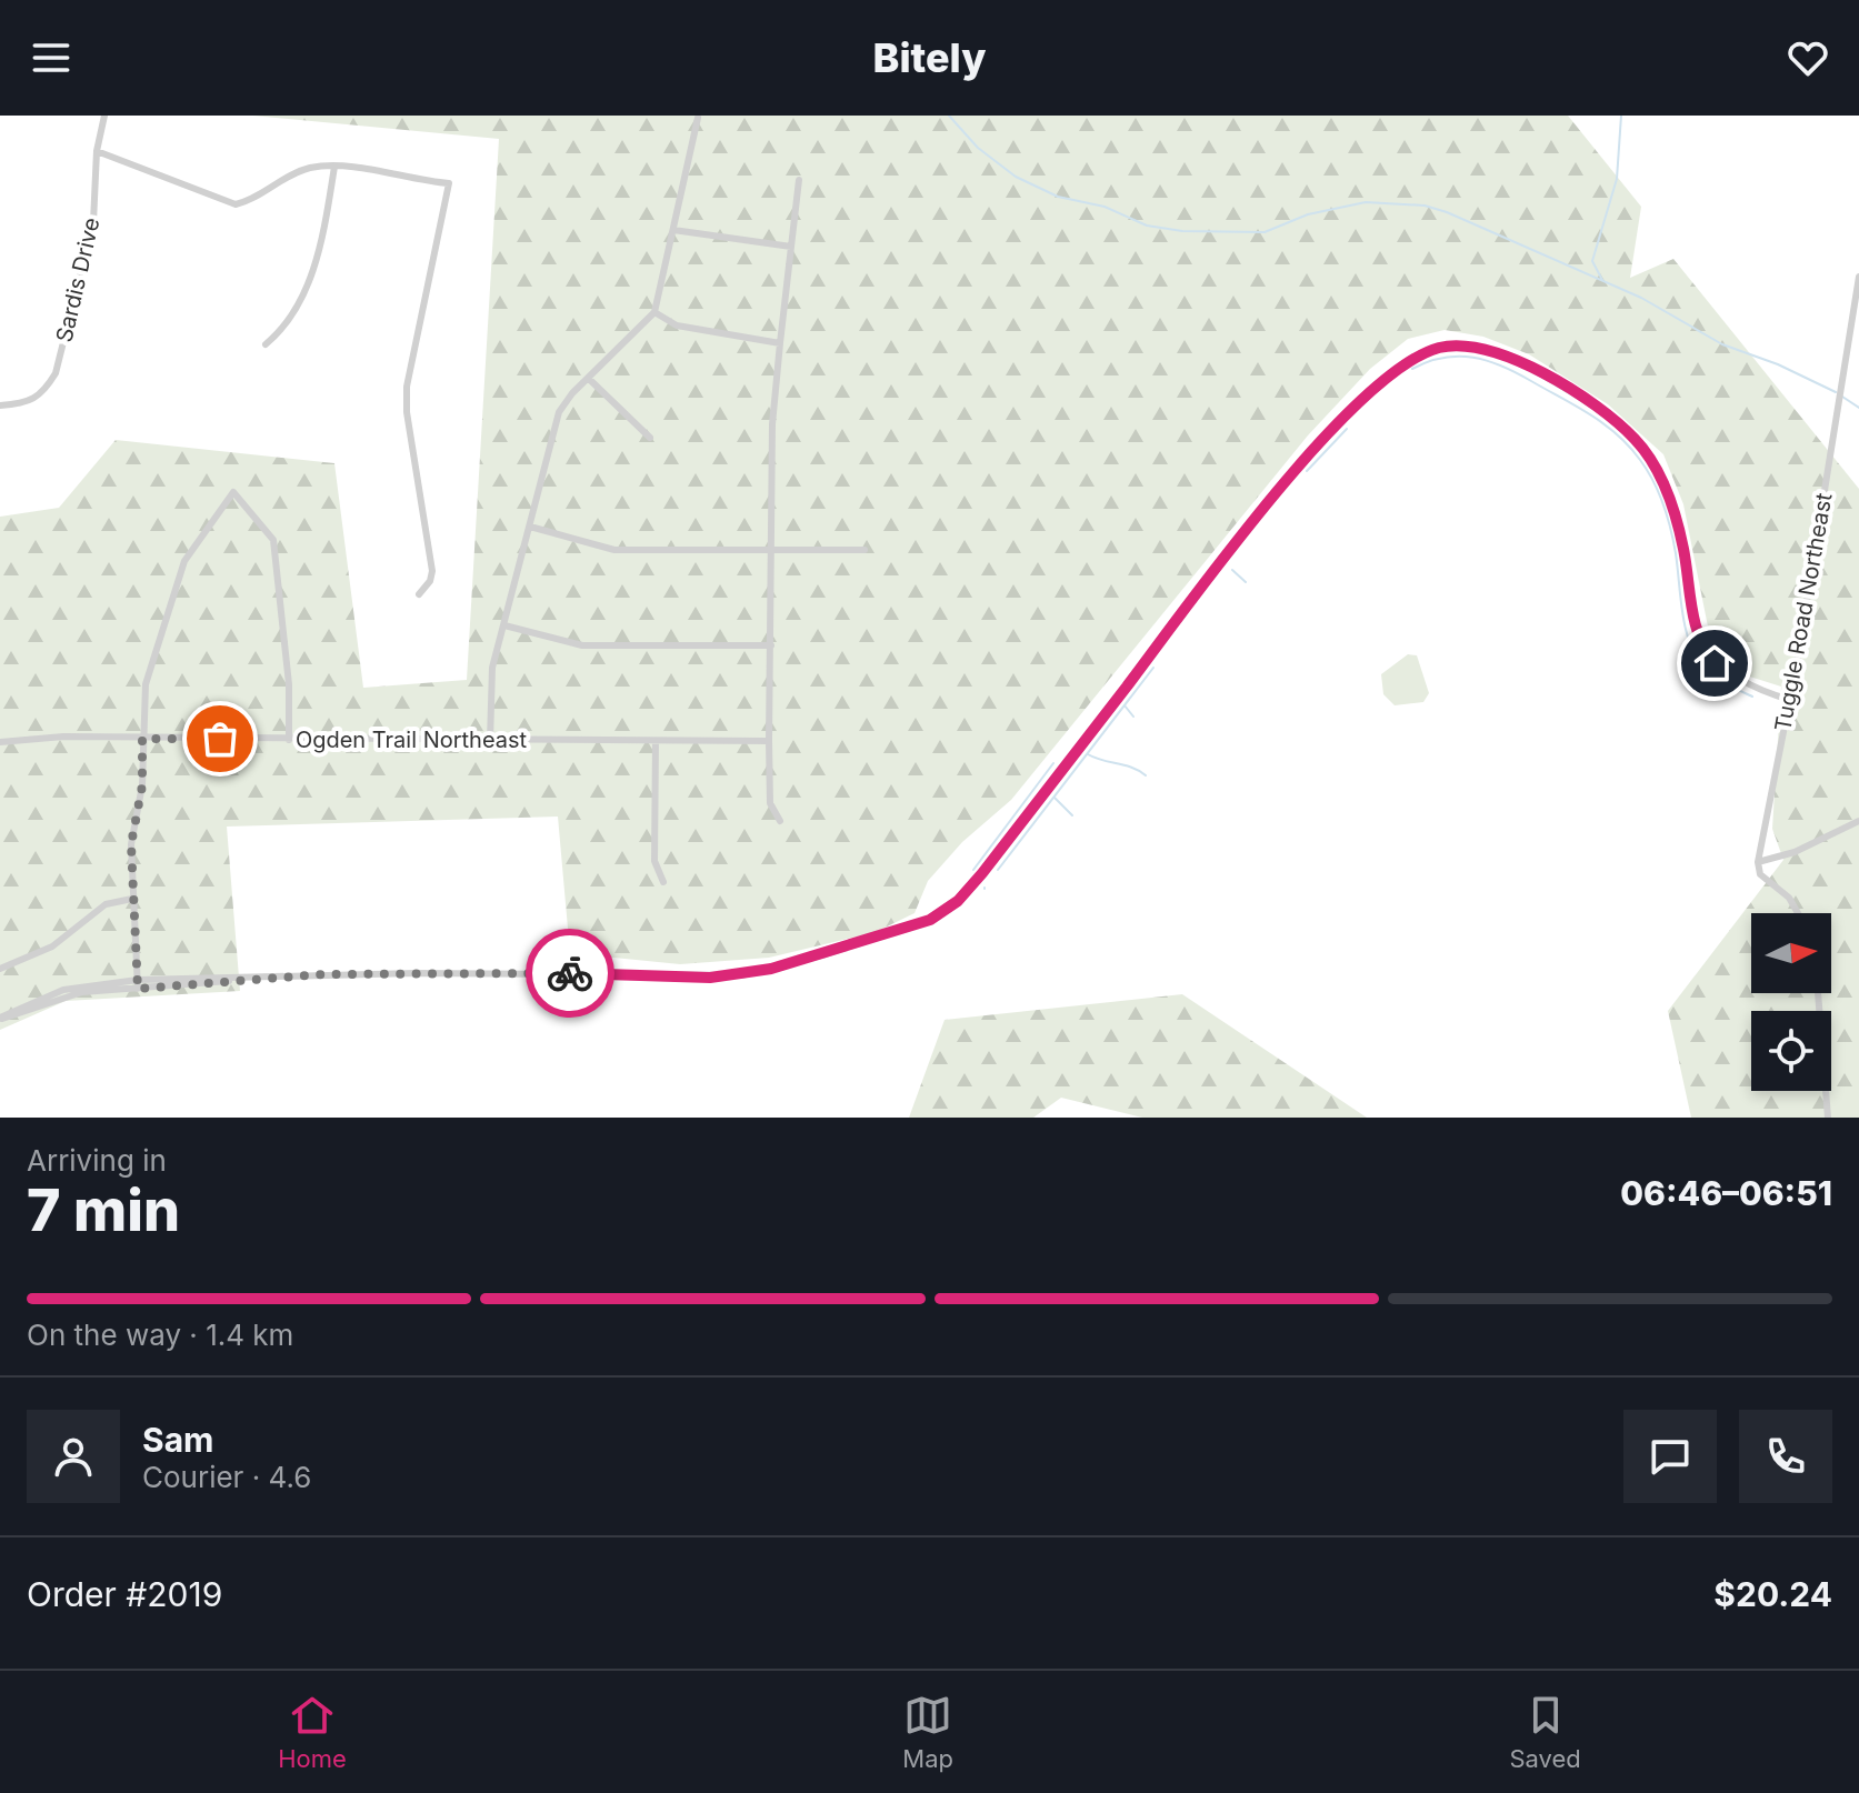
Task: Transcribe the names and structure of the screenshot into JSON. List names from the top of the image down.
{
  "streets": {
    "street": ["Sardis Drive", "Tuggle Road Northeast", "Ogden Trail Northeast"]
  },
  "north": "right",
  "page": {
    "header": "Bitely",
    "heading": ["7 min", "Arriving in", "06:46–06:51"],
    "panel": [
      "Sam",
      "Courier · 4.6",
      "Order #2019",
      "$20.24"
    ],
    "bar": "On the way · 1.4 km",
    "tabs": ["Home", "Map", "Saved"]
  }
}
